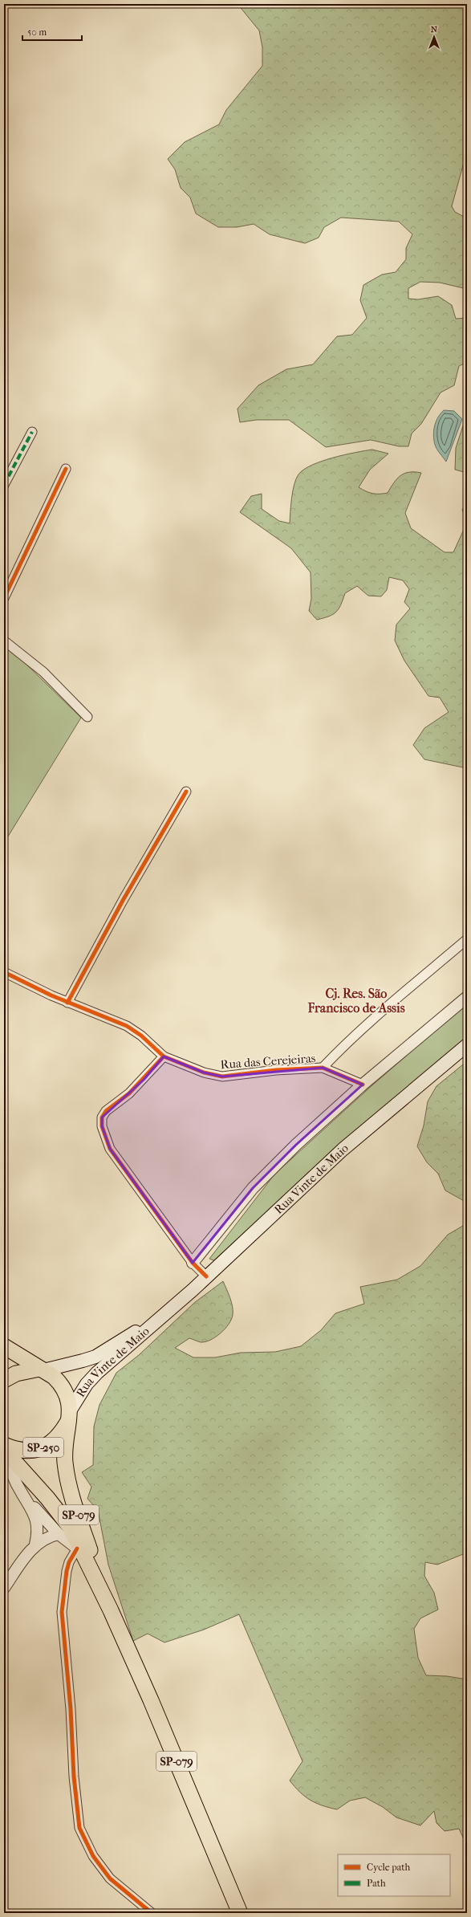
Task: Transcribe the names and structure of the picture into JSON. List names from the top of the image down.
{
  "streets": {
    "highway": ["SP-250", "SP-079"],
    "main road": ["Rua Vinte de Maio"],
    "street": ["Rua das Cerejeiras"]
  },
  "crossings": [
    ["Rua Vinte de Maio", "SP-250"],
    ["Rua Vinte de Maio", "SP-079"],
    ["SP-250", "SP-079"]
  ],
  "districts": ["Cj. Res. São Francisco de Assis"],
  "legend": ["Cycle path", "Path"],
  "scale_bar": "50 m",
  "north": "top"
}
